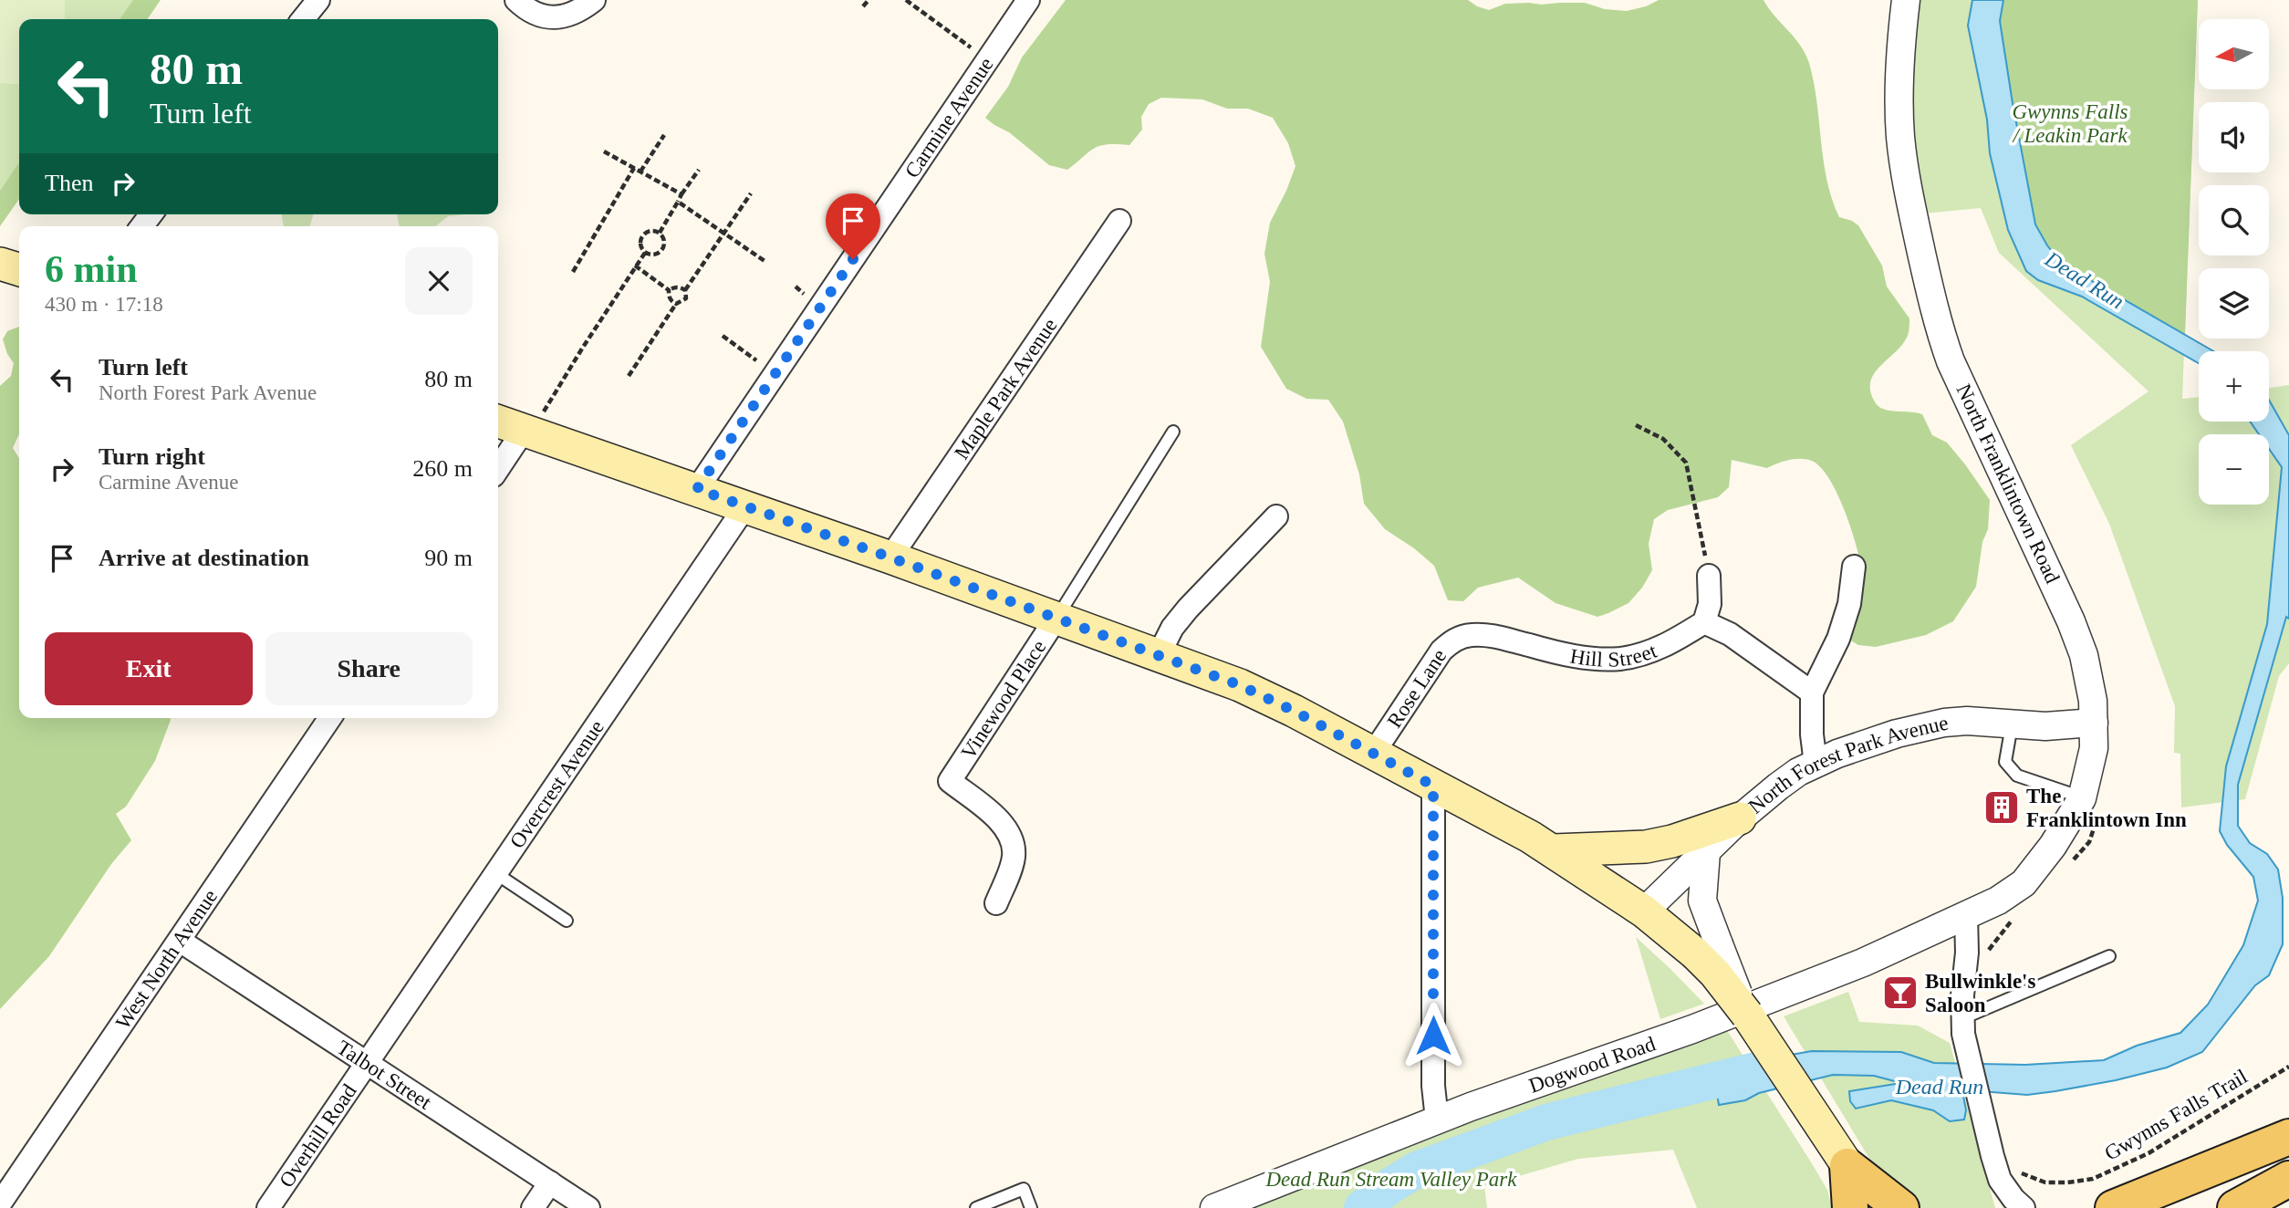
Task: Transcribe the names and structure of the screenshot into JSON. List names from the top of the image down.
{
  "streets": {
    "street": [
      "Carmine Avenue",
      "Maple Park Avenue",
      "North Franklintown Road",
      "Hill Street",
      "Rose Lane",
      "Vinewood Place",
      "North Forest Park Avenue",
      "Overcrest Avenue",
      "West North Avenue",
      "Dogwood Road",
      "Talbot Street",
      "Overhill Road"
    ],
    "path": ["Gwynns Falls Trail"]
  },
  "crossings": [
    ["North Franklintown Road", "North Forest Park Avenue"],
    ["North Franklintown Road", "Dogwood Road"],
    ["Hill Street", "Rose Lane"],
    ["Overcrest Avenue", "Talbot Street"],
    ["Overcrest Avenue", "Overhill Road"],
    ["West North Avenue", "Talbot Street"],
    ["Talbot Street", "Overhill Road"]
  ],
  "water": ["Dead Run"],
  "parks": ["Gwynns Falls / Leakin Park", "Dead Run Stream Valley Park"],
  "places": {
    "building": ["The Franklintown Inn"],
    "bar": ["Bullwinkle's Saloon"]
  },
  "north": "left",
  "page": {
    "map_buttons": ["+", "−"],
    "turn": ["80 m", "Turn left"],
    "then": "Then",
    "heading": ["6 min", "430 m · 17:18"],
    "list": [
      {
        "name": "Turn left",
        "note": "North Forest Park Avenue",
        "value": "80 m"
      },
      {
        "name": "Turn right",
        "note": "Carmine Avenue",
        "value": "260 m"
      },
      {
        "name": "Arrive at destination",
        "value": "90 m"
      }
    ],
    "buttons": ["Exit", "Share"]
  }
}
